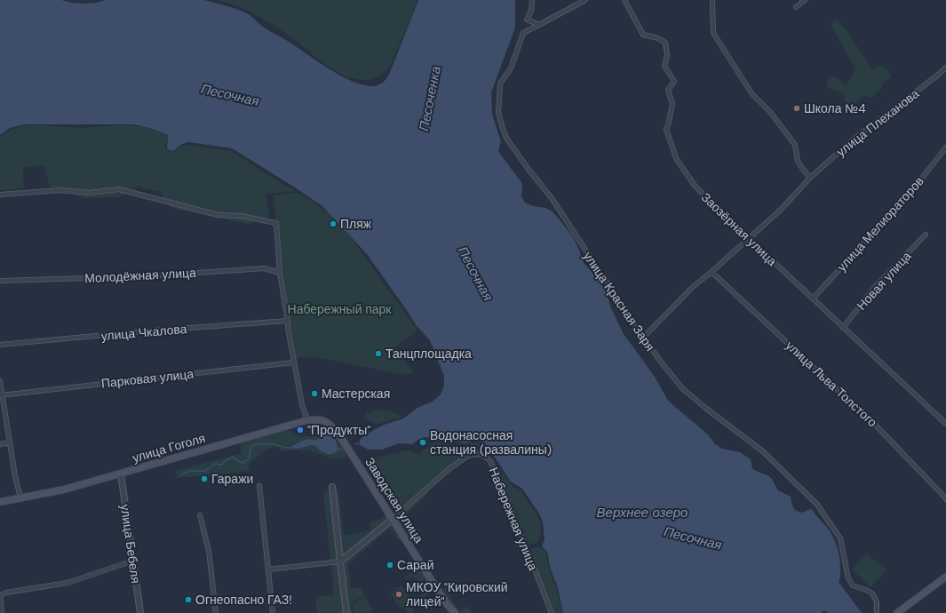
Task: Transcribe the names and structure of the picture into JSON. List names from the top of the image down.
{
  "streets": {
    "main road": ["улица Гоголя", "Заводская улица"],
    "street": [
      "улица Плеханова",
      "улица Мелиораторов",
      "Заозёрная улица",
      "Молодёжная улица",
      "Новая улица",
      "улица Красная Заря",
      "улица Чкалова",
      "Парковая улица",
      "улица Льва Толстого",
      "Набережная улица",
      "улица Бебеля"
    ]
  },
  "crossings": [
    ["улица Плеханова", "Заозёрная улица"],
    ["улица Плеханова", "улица Красная Заря"],
    ["улица Плеханова", "улица Льва Толстого"],
    ["улица Мелиораторов", "Заозёрная улица"],
    ["Заозёрная улица", "Новая улица"],
    ["улица Гоголя", "Заводская улица"],
    ["улица Гоголя", "улица Бебеля"],
    ["Заводская улица", "Набережная улица"]
  ],
  "water": ["Песочная", "Песоченка", "Верхнее озеро"],
  "parks": ["Набережный парк"],
  "places": [
    "Школа №4",
    "Пляж",
    "Танцплощадка",
    "Мастерская",
    "\"Продукты\"",
    "Водонасосная станция (развалины)",
    "Гаражи",
    "Сарай",
    "МКОУ \"Кировский лицей\"",
    "Огнеопасно ГАЗ!"
  ]
}
